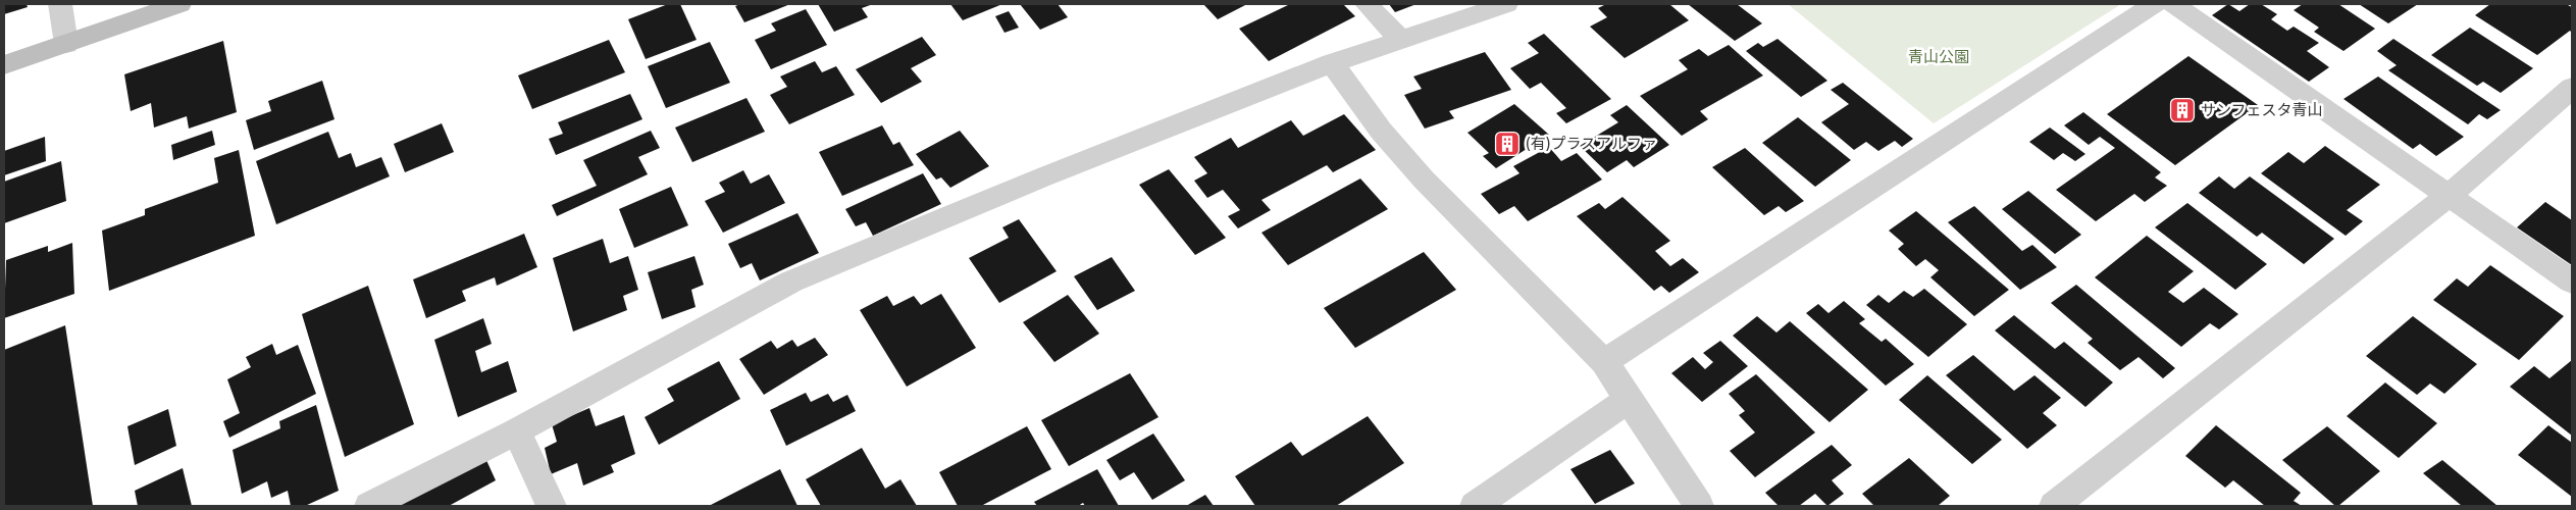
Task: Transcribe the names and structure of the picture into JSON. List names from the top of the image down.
{
  "parks": ["青山公園"],
  "places": {
    "building": ["サンフェスタ青山", "(有)プラスアルファ"]
  }
}
